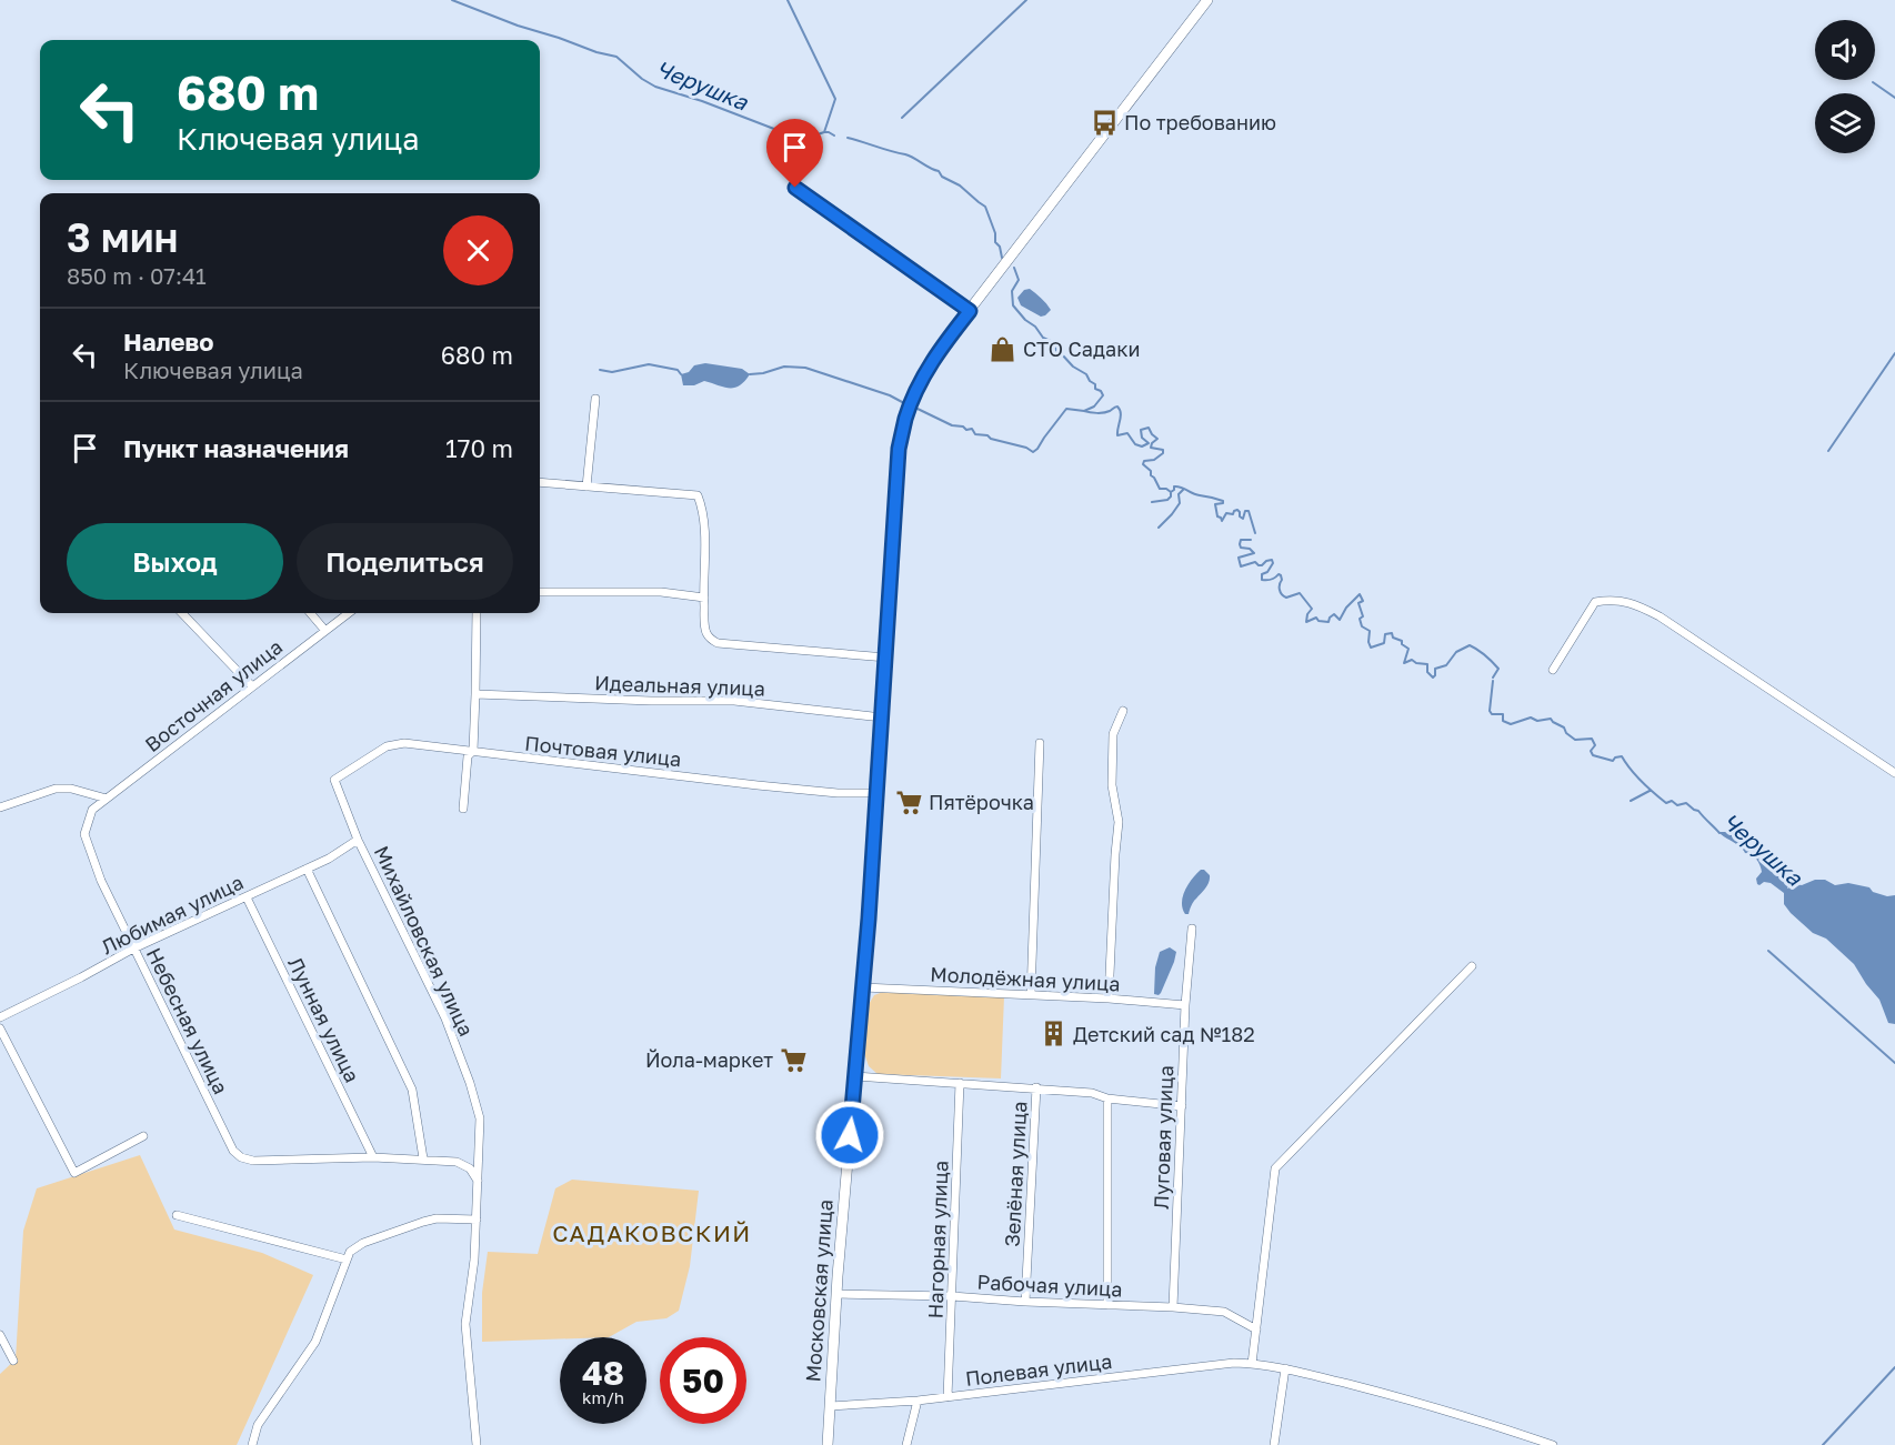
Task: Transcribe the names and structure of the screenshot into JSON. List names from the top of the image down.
{
  "streets": {
    "main road": ["Московская улица"],
    "street": [
      "Идеальная улица",
      "Восточная улица",
      "Почтовая улица",
      "Любимая улица",
      "Михайловская улица",
      "Молодёжная улица",
      "Лунная улица",
      "Небесная улица",
      "Луговая улица",
      "Зелёная улица",
      "Нагорная улица",
      "Рабочая улица",
      "Полевая улица"
    ]
  },
  "crossings": [
    ["Идеальная улица", "Московская улица"],
    ["Восточная улица", "Небесная улица"],
    ["Почтовая улица", "Михайловская улица"],
    ["Почтовая улица", "Московская улица"],
    ["Любимая улица", "Михайловская улица"],
    ["Любимая улица", "Лунная улица"],
    ["Любимая улица", "Небесная улица"],
    ["Молодёжная улица", "Луговая улица"],
    ["Молодёжная улица", "Московская улица"],
    ["Лунная улица", "Небесная улица"],
    ["Луговая улица", "Рабочая улица"],
    ["Зелёная улица", "Рабочая улица"],
    ["Нагорная улица", "Рабочая улица"],
    ["Нагорная улица", "Полевая улица"],
    ["Рабочая улица", "Московская улица"],
    ["Московская улица", "Полевая улица"]
  ],
  "districts": ["САДАКОВСКИЙ"],
  "water": ["Черушка"],
  "places": {
    "bus stop": ["По требованию"],
    "shop": ["СТО Садаки"],
    "supermarket": ["Пятёрочка", "Йола-маркет"],
    "building": ["Детский сад №182"]
  },
  "page": {
    "turn": ["680 m", "Ключевая улица"],
    "heading": ["3 мин", "850 m · 07:41"],
    "list": [
      {
        "name": "Налево",
        "note": "Ключевая улица",
        "value": "680 m"
      },
      {
        "name": "Пункт назначения",
        "value": "170 m"
      }
    ],
    "buttons": ["Выход", "Поделиться"],
    "speed": "48 km/h",
    "limit": "50"
  }
}
